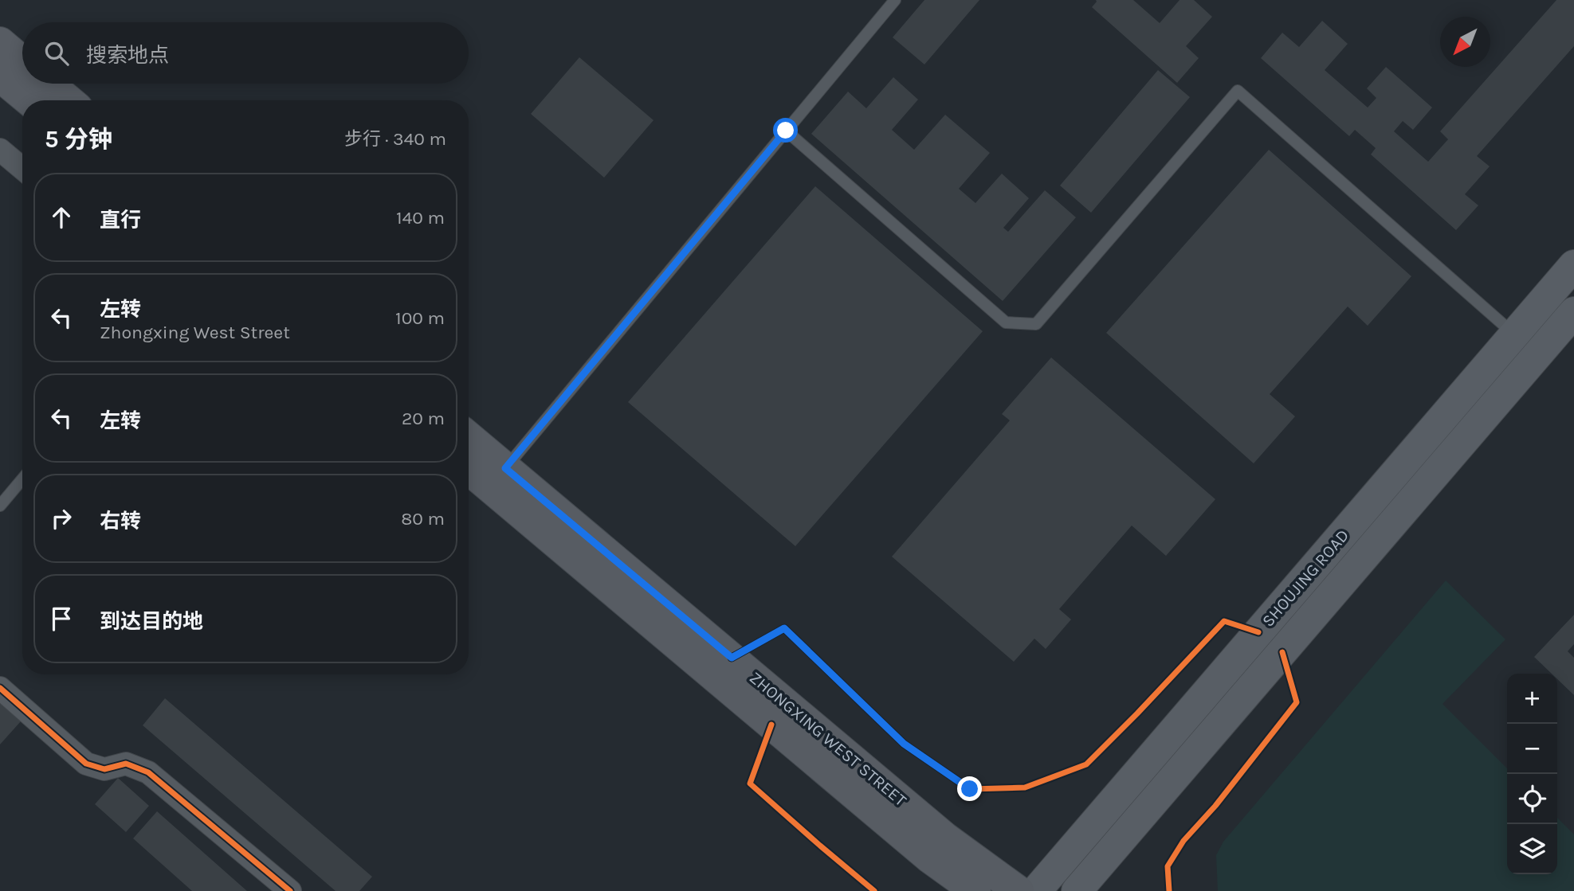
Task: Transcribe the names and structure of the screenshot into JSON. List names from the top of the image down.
{
  "streets": {
    "main road": ["SHOUJING ROAD", "ZHONGXING WEST STREET"]
  },
  "north": "bottom left",
  "page": {
    "search": "搜索地点",
    "heading": ["5 分钟", "步行 · 340 m"],
    "list": [
      ["直行", "140 m"],
      ["左转", "Zhongxing West Street", "100 m"],
      ["左转", "20 m"],
      ["右转", "80 m"],
      "到达目的地"
    ],
    "map_buttons": ["+", "−"]
  }
}
